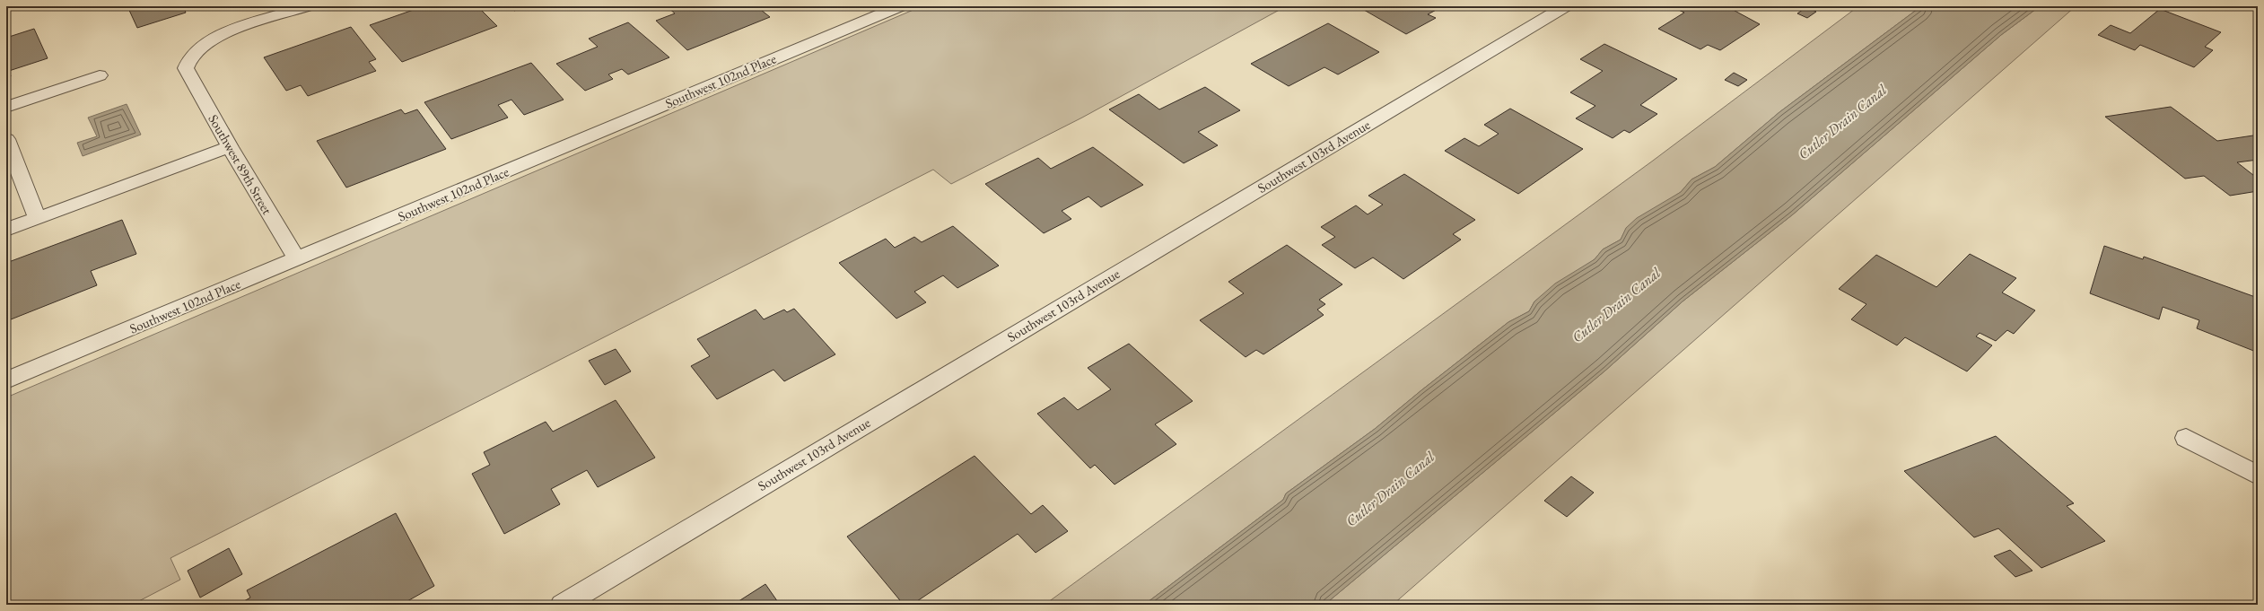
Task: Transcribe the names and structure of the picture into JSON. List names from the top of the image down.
{
  "streets": {
    "street": ["Southwest 102nd Place", "Southwest 103rd Avenue", "Southwest 89th Street"]
  },
  "crossings": [
    ["Southwest 102nd Place", "Southwest 89th Street"]
  ],
  "water": ["Cutler Drain Canal"]
}
